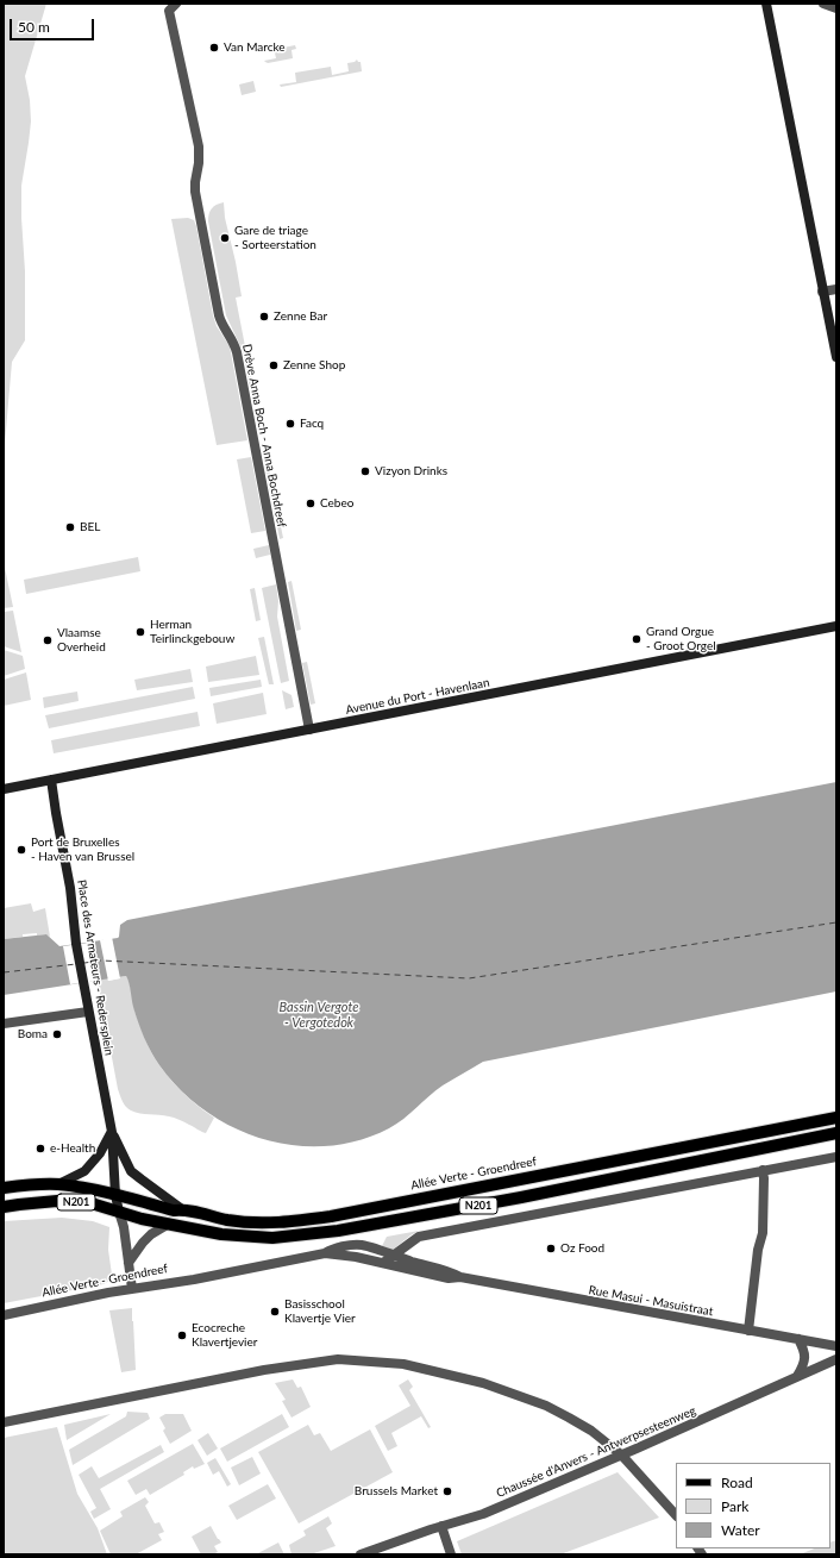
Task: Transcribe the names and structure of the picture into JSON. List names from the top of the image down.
{
  "streets": {
    "main road": ["Allée Verte - Groendreef", "N201"],
    "street": [
      "Drève Anna Boch - Anna Bochdreef",
      "Avenue du Port - Havenlaan",
      "Place des Armateurs - Redersplein",
      "Rue Masui - Masuistraat",
      "Chaussée d'Anvers - Antwerpsesteenweg"
    ]
  },
  "crossings": [
    ["Drève Anna Boch - Anna Bochdreef", "Avenue du Port - Havenlaan"],
    ["Avenue du Port - Havenlaan", "Place des Armateurs - Redersplein"],
    ["Place des Armateurs - Redersplein", "Allée Verte - Groendreef"],
    ["Place des Armateurs - Redersplein", "N201"],
    ["Allée Verte - Groendreef", "N201"],
    ["Allée Verte - Groendreef", "Rue Masui - Masuistraat"]
  ],
  "water": ["Bassin Vergote - Vergotedok"],
  "places": [
    "Van Marcke",
    "Gare de triage - Sorteerstation",
    "Zenne Bar",
    "Zenne Shop",
    "Facq",
    "Vizyon Drinks",
    "Cebeo",
    "BEL",
    "Herman Teirlinckgebouw",
    "Grand Orgue - Groot Orgel",
    "Vlaamse Overheid",
    "Port de Bruxelles - Haven van Brussel",
    "Boma",
    "e-Health",
    "Oz Food",
    "Basisschool Klavertje Vier",
    "Ecocreche Klavertjevier",
    "Brussels Market"
  ],
  "legend": ["Road", "Park", "Water"],
  "scale_bar": "50 m"
}
